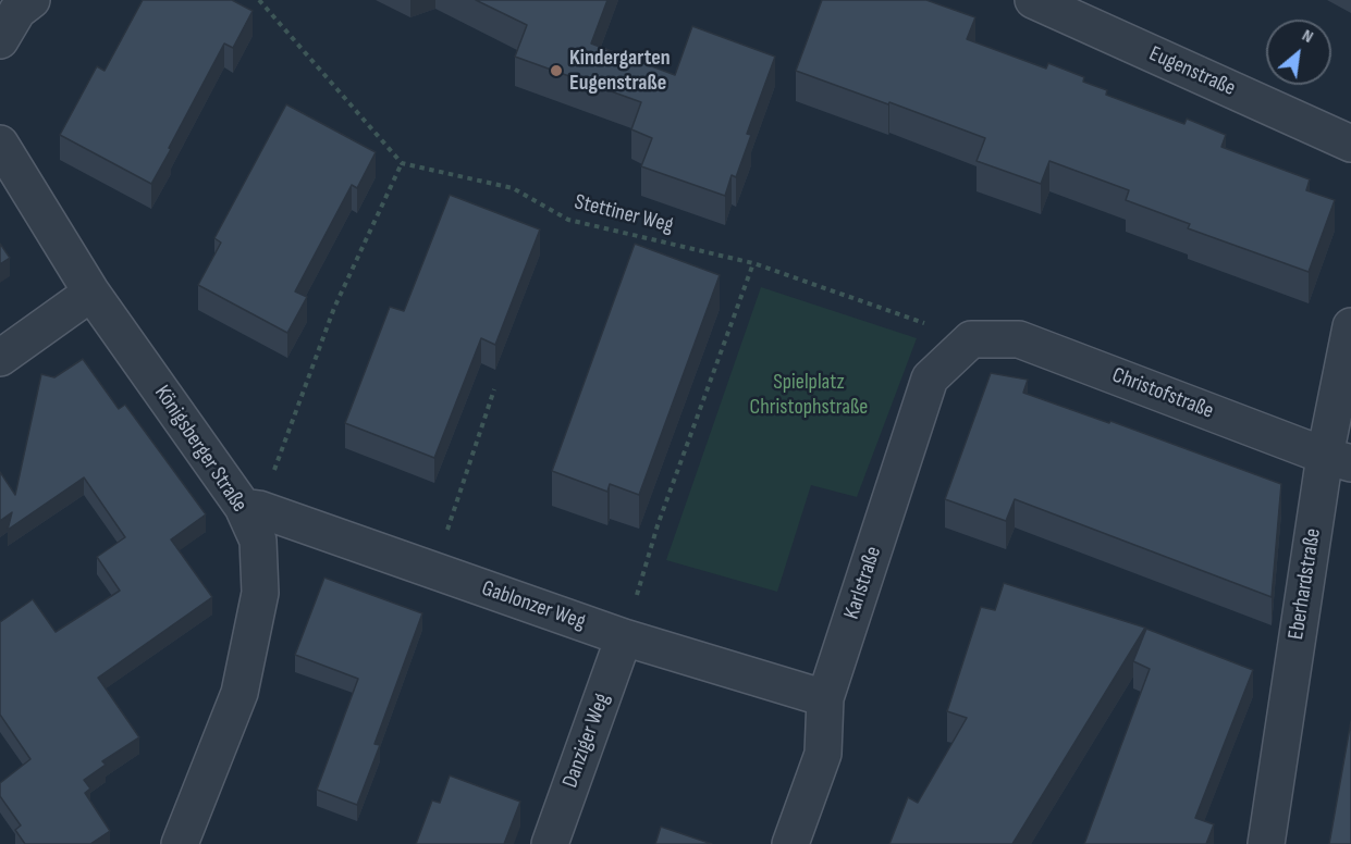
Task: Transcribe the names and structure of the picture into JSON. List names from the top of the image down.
{
  "streets": {
    "street": [
      "Eugenstraße",
      "Christofstraße",
      "Königsberger Straße",
      "Karlstraße",
      "Eberhardstraße",
      "Gablonzer Weg",
      "Danziger Weg"
    ],
    "path": ["Stettiner Weg"]
  },
  "crossings": [
    ["Stettiner Weg", "Christofstraße"],
    ["Stettiner Weg", "Karlstraße"],
    ["Christofstraße", "Karlstraße"],
    ["Christofstraße", "Eberhardstraße"],
    ["Königsberger Straße", "Gablonzer Weg"],
    ["Karlstraße", "Gablonzer Weg"],
    ["Gablonzer Weg", "Danziger Weg"]
  ],
  "parks": ["Spielplatz Christophstraße"],
  "places": ["Kindergarten Eugenstraße"],
  "north": "top right"
}
